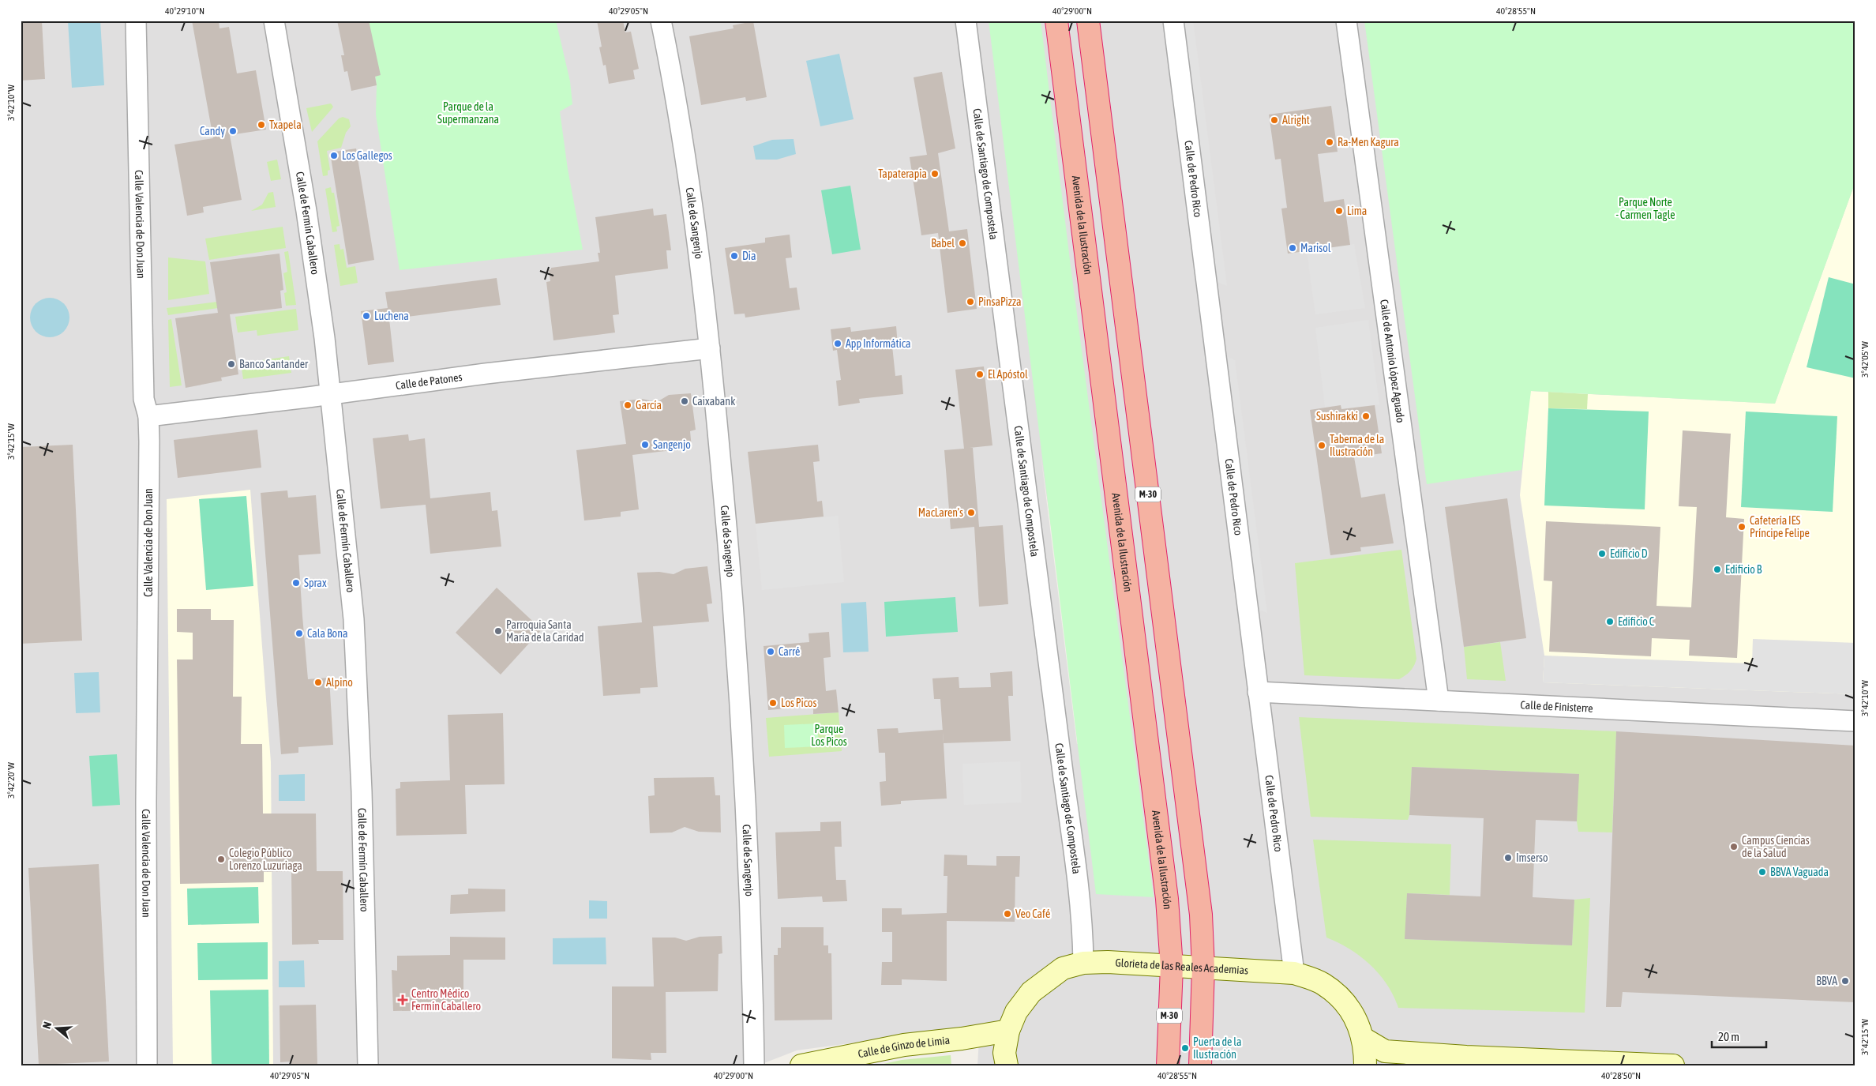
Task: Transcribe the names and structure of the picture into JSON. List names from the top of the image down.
{
  "streets": {
    "highway": ["Avenida de la Ilustración", "M-30"],
    "main road": ["Glorieta de las Reales Academias", "Calle de Ginzo de Limia"],
    "street": [
      "Calle de Santiago de Compostela",
      "Calle de Pedro Rico",
      "Calle de Sangenjo",
      "Calle Valencia de Don Juan",
      "Calle de Fermín Caballero",
      "Calle de Antonio López Aguado",
      "Calle de Patones",
      "Calle de Finisterre"
    ]
  },
  "crossings": [
    ["Calle de Santiago de Compostela", "Glorieta de las Reales Academias"],
    ["Calle de Pedro Rico", "Calle de Finisterre"],
    ["Calle de Pedro Rico", "Glorieta de las Reales Academias"],
    ["Calle de Sangenjo", "Calle de Patones"],
    ["Calle Valencia de Don Juan", "Calle de Patones"],
    ["Calle de Fermín Caballero", "Calle de Patones"],
    ["Avenida de la Ilustración", "Glorieta de las Reales Academias"],
    ["Calle de Antonio López Aguado", "Calle de Finisterre"],
    ["M-30", "Glorieta de las Reales Academias"],
    ["Glorieta de las Reales Academias", "Calle de Ginzo de Limia"]
  ],
  "parks": ["Parque de la Supermanzana", "Parque Norte - Carmen Tagle", "Parque Los Picos"],
  "places": {
    "other": [
      "Alright",
      "Txapela",
      "Candy",
      "Ra-Men Kagura",
      "Los Gallegos",
      "Tapaterapia",
      "Lima",
      "Babel",
      "Marisol",
      "Dia",
      "PinsaPizza",
      "Luchena",
      "App Informática",
      "Banco Santander",
      "El Apóstol",
      "Caixabank",
      "García",
      "Sushirakki",
      "Sangenjo",
      "Taberna de la Ilustración",
      "MacLaren's",
      "Cafetería IES Príncipe Felipe",
      "Edificio D",
      "Edificio B",
      "Sprax",
      "Edificio C",
      "Parroquia Santa María de la Caridad",
      "Cala Bona",
      "Carré",
      "Alpino",
      "Los Picos",
      "Campus Ciencias de la Salud",
      "Imserso",
      "Colegio Público Lorenzo Luzuriaga",
      "BBVA Vaguada",
      "Veo Café",
      "BBVA",
      "Puerta de la Ilustración"
    ],
    "health": ["Centro Médico Fermín Caballero"]
  },
  "scale_bar": "20 m",
  "north": "left",
  "coordinates": [
    "40°29'10\"N",
    "40°29'05\"N",
    "40°29'00\"N",
    "40°28'55\"N",
    "3°42'10\"W",
    "3°42'05\"W",
    "3°42'15\"W",
    "3°42'20\"W",
    "40°28'50\"N"
  ]
}
